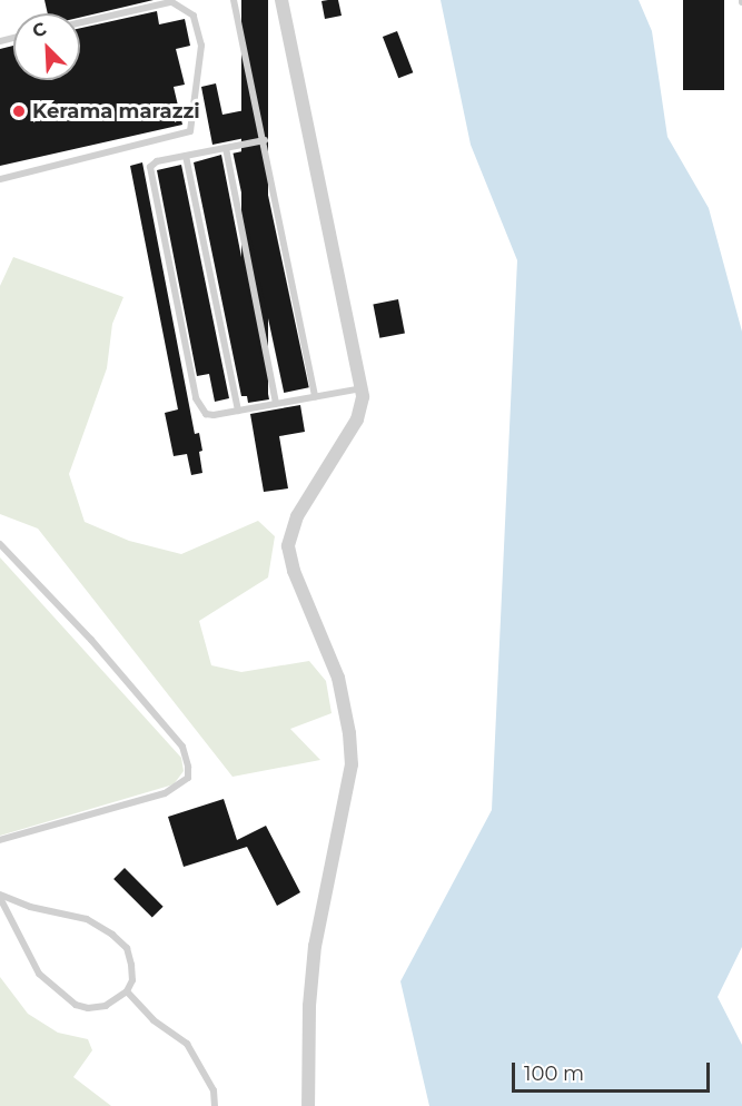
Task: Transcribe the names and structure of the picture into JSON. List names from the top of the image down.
{
  "places": ["Kerama marazzi"],
  "scale_bar": "100 m",
  "north": "top left"
}
